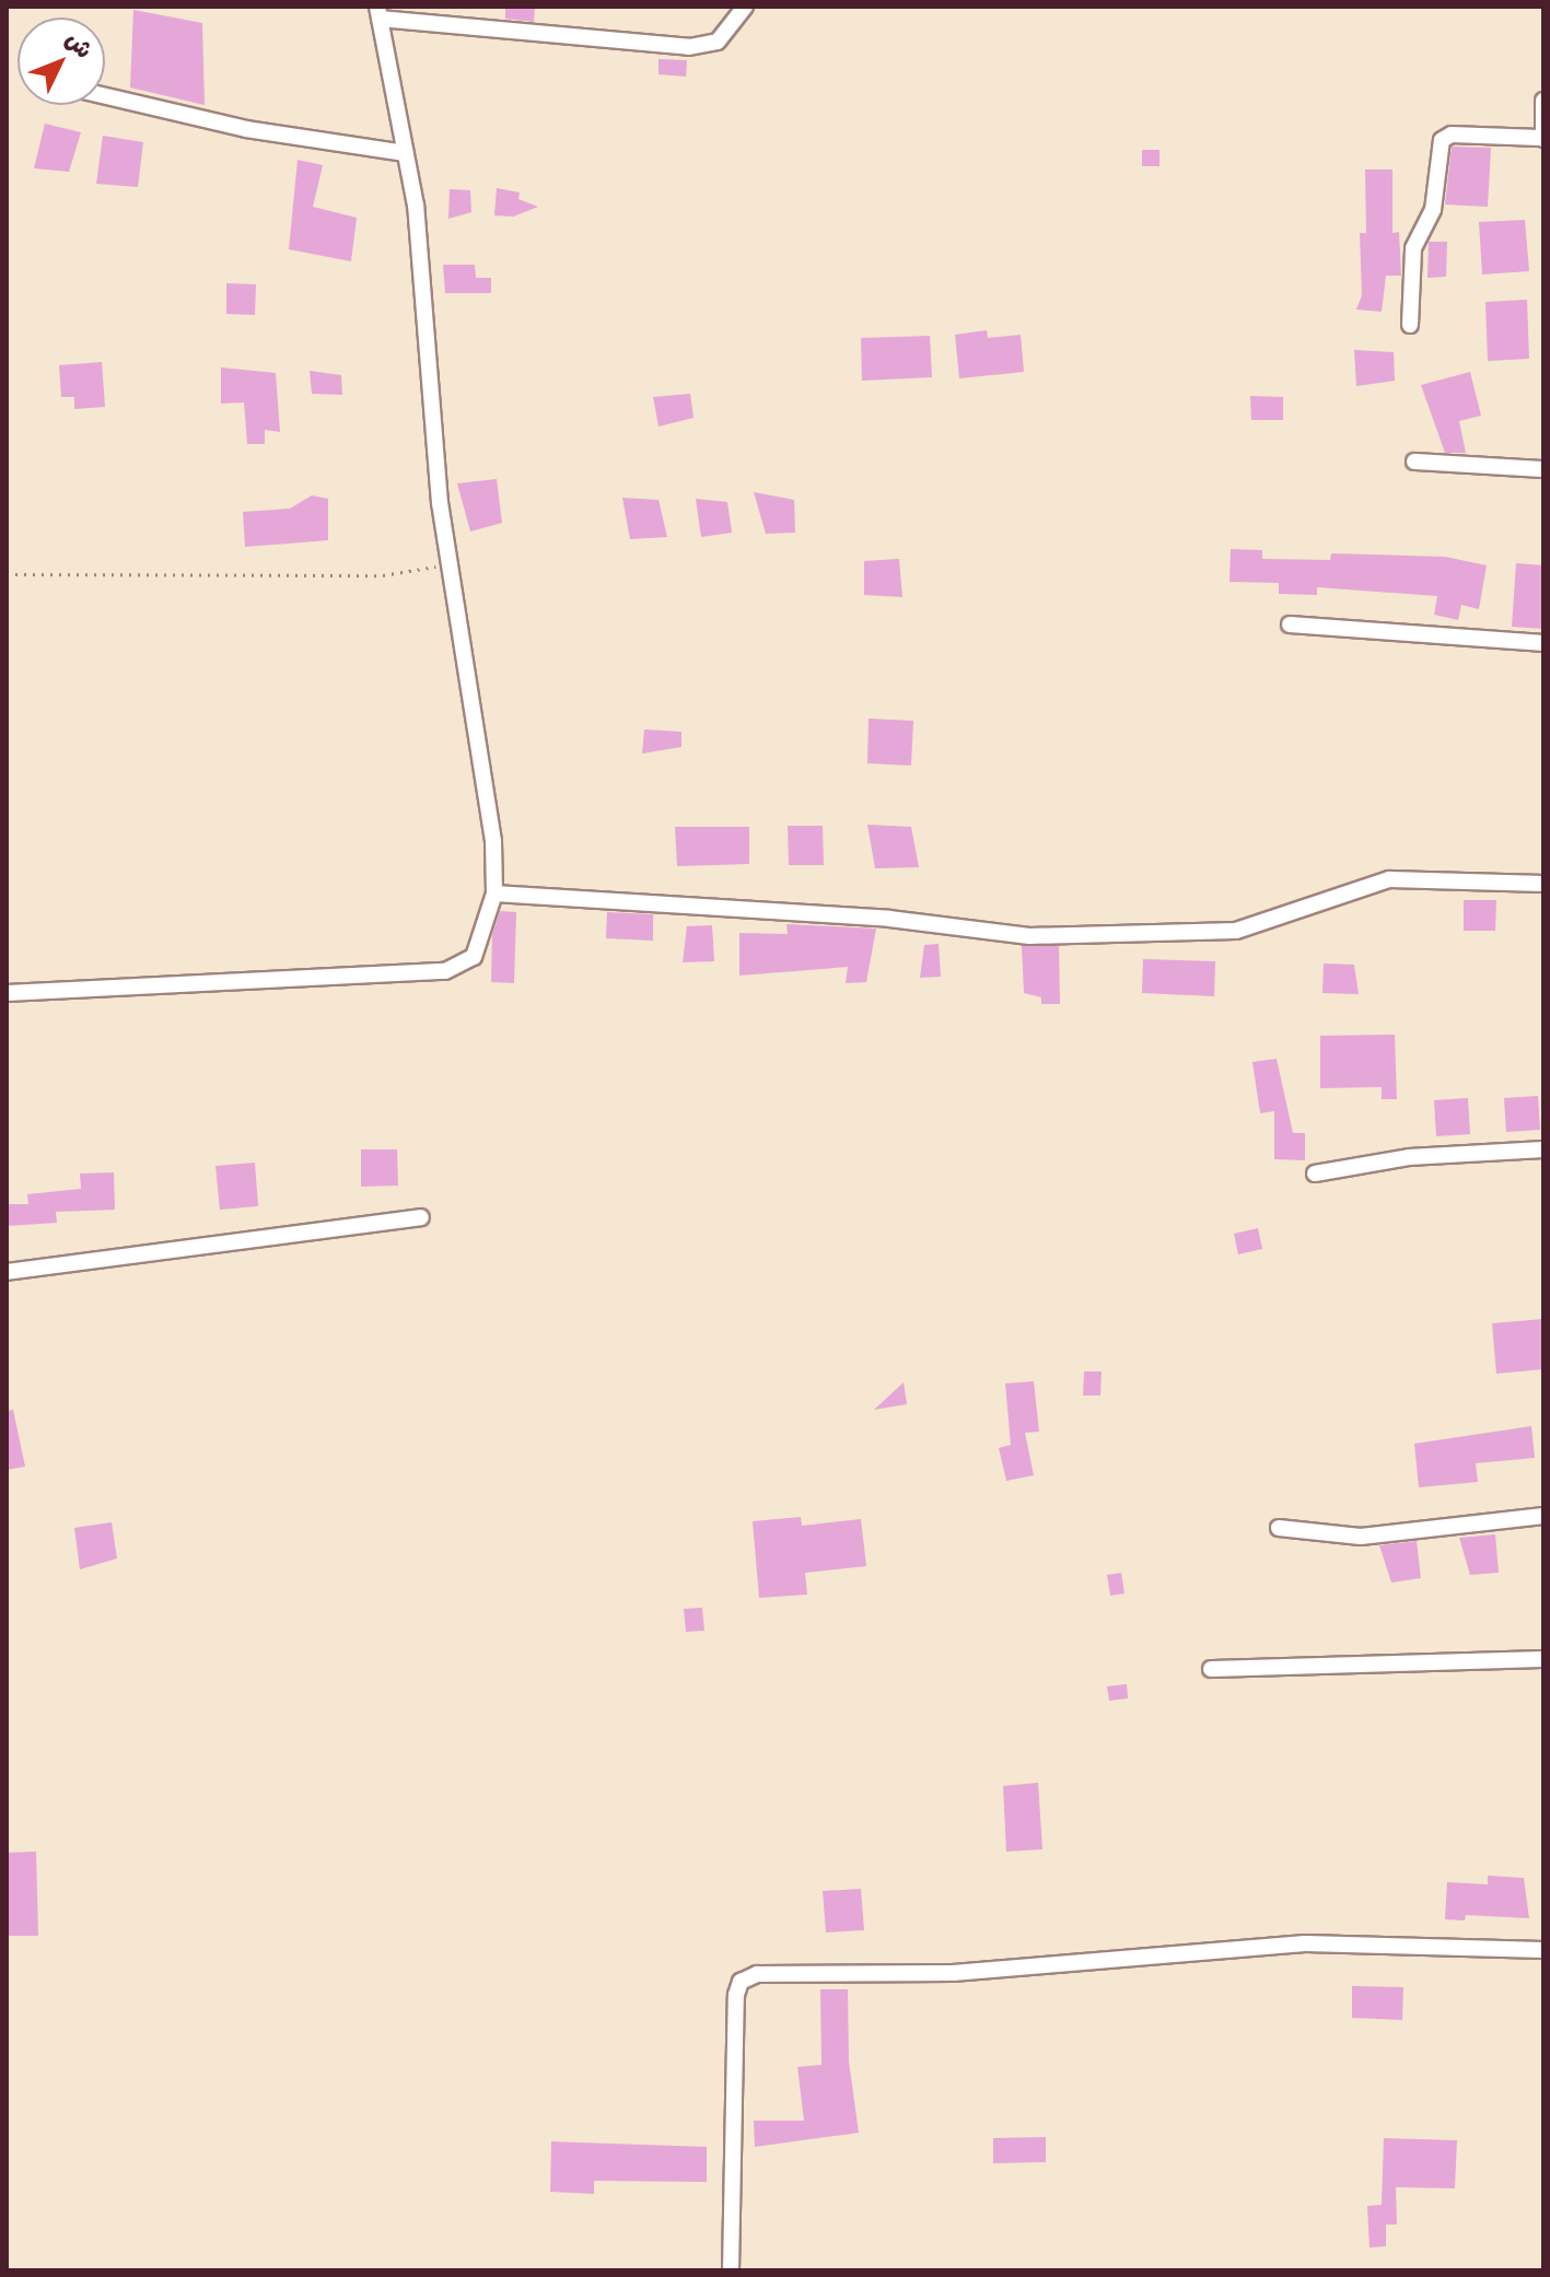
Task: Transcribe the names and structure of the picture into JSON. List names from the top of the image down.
{
  "north": "top right"
}
